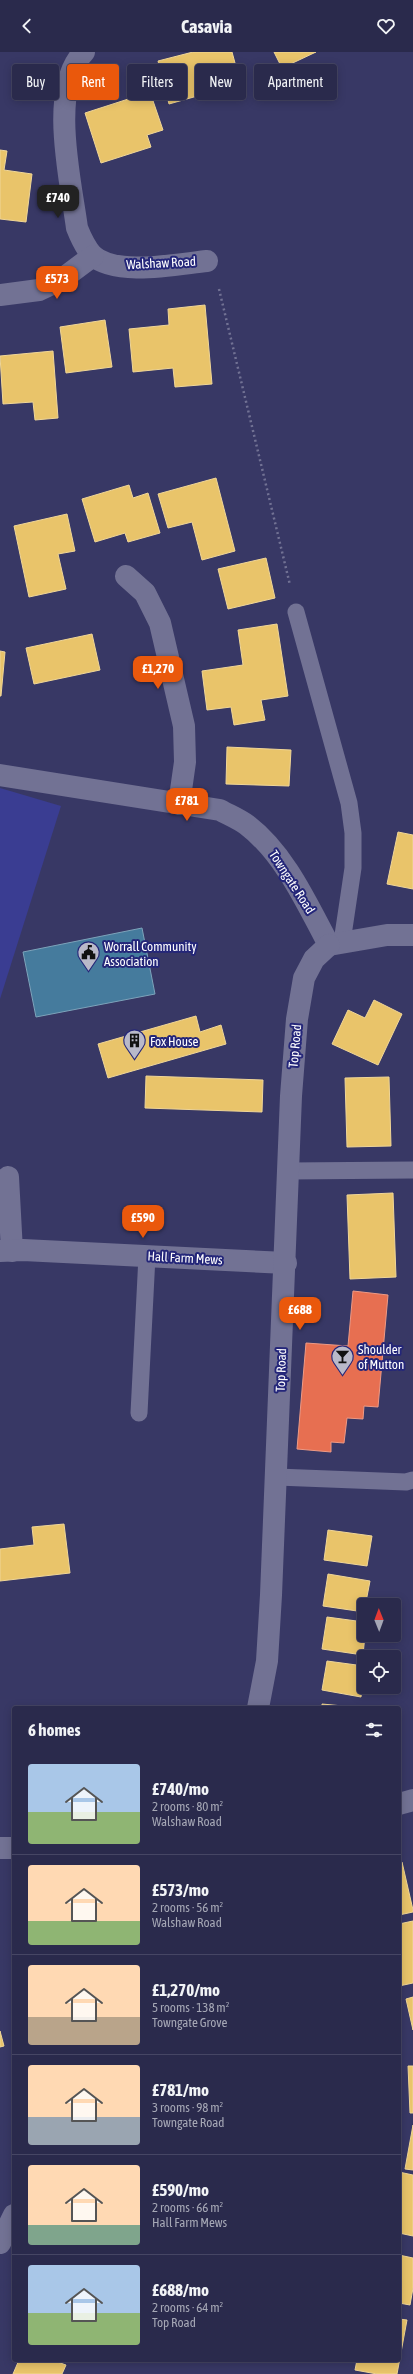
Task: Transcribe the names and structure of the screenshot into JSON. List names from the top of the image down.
{
  "streets": {
    "street": [
      "Walshaw Road",
      "Towngate Road",
      "Top Road",
      "Hall Farm Mews"
    ]
  },
  "crossings": [
    ["Towngate Road", "Top Road"],
    ["Top Road", "Hall Farm Mews"]
  ],
  "places": {
    "public building": ["Worrall Community Association"],
    "building": ["Fox House"],
    "bar": ["Shoulder of Mutton"]
  },
  "north": "top",
  "page": {
    "header": "Casavia",
    "chip": [
      "Buy",
      "Rent",
      "Filters",
      "New",
      "Apartment"
    ],
    "price": [
      "£740",
      "£573",
      "£1,270",
      "£781",
      "£590",
      "£688"
    ],
    "heading": "6 homes",
    "list": [
      {
        "name": "£740/mo",
        "note": "2 rooms · 80 m² · Walshaw Road"
      },
      {
        "name": "£573/mo",
        "note": "2 rooms · 56 m² · Walshaw Road"
      },
      {
        "name": "£1,270/mo",
        "note": "5 rooms · 138 m² · Towngate Grove"
      },
      {
        "name": "£781/mo",
        "note": "3 rooms · 98 m² · Towngate Road"
      },
      {
        "name": "£590/mo",
        "note": "2 rooms · 66 m² · Hall Farm Mews"
      },
      {
        "name": "£688/mo",
        "note": "2 rooms · 64 m² · Top Road"
      }
    ]
  }
}
